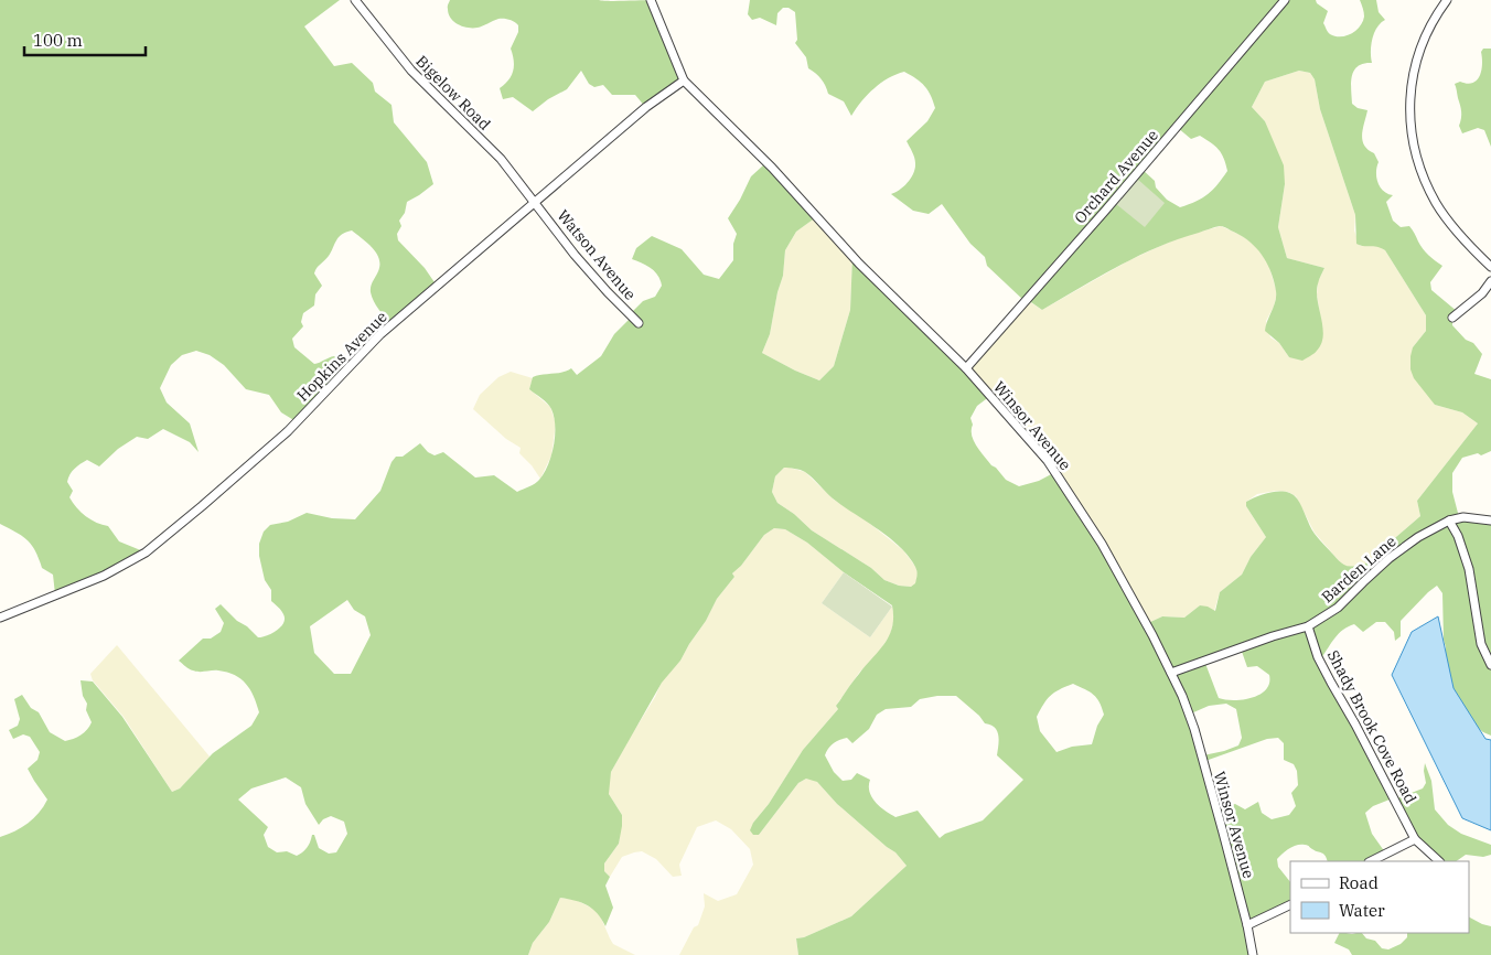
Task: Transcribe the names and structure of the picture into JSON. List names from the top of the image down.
{
  "streets": {
    "street": [
      "Bigelow Road",
      "Orchard Avenue",
      "Watson Avenue",
      "Hopkins Avenue",
      "Winsor Avenue",
      "Barden Lane",
      "Shady Brook Cove Road"
    ]
  },
  "crossings": [
    ["Bigelow Road", "Watson Avenue"],
    ["Bigelow Road", "Hopkins Avenue"],
    ["Orchard Avenue", "Winsor Avenue"],
    ["Watson Avenue", "Hopkins Avenue"],
    ["Hopkins Avenue", "Winsor Avenue"],
    ["Winsor Avenue", "Barden Lane"],
    ["Barden Lane", "Shady Brook Cove Road"]
  ],
  "legend": ["Road", "Water"],
  "scale_bar": "100 m"
}
